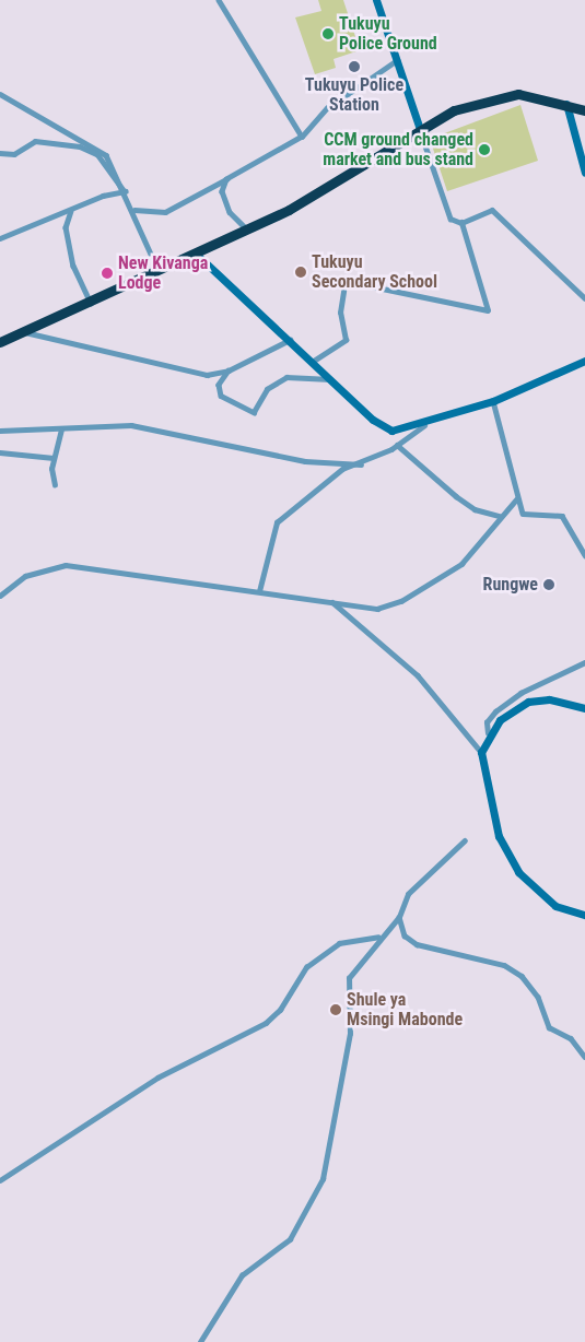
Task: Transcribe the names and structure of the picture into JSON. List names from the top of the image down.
{
  "places": [
    "Tukuyu Police Ground",
    "Tukuyu Police Station",
    "CCM ground changed market and bus stand",
    "Tukuyu Secondary School",
    "New Kivanga Lodge",
    "Rungwe",
    "Shule ya Msingi Mabonde"
  ]
}
